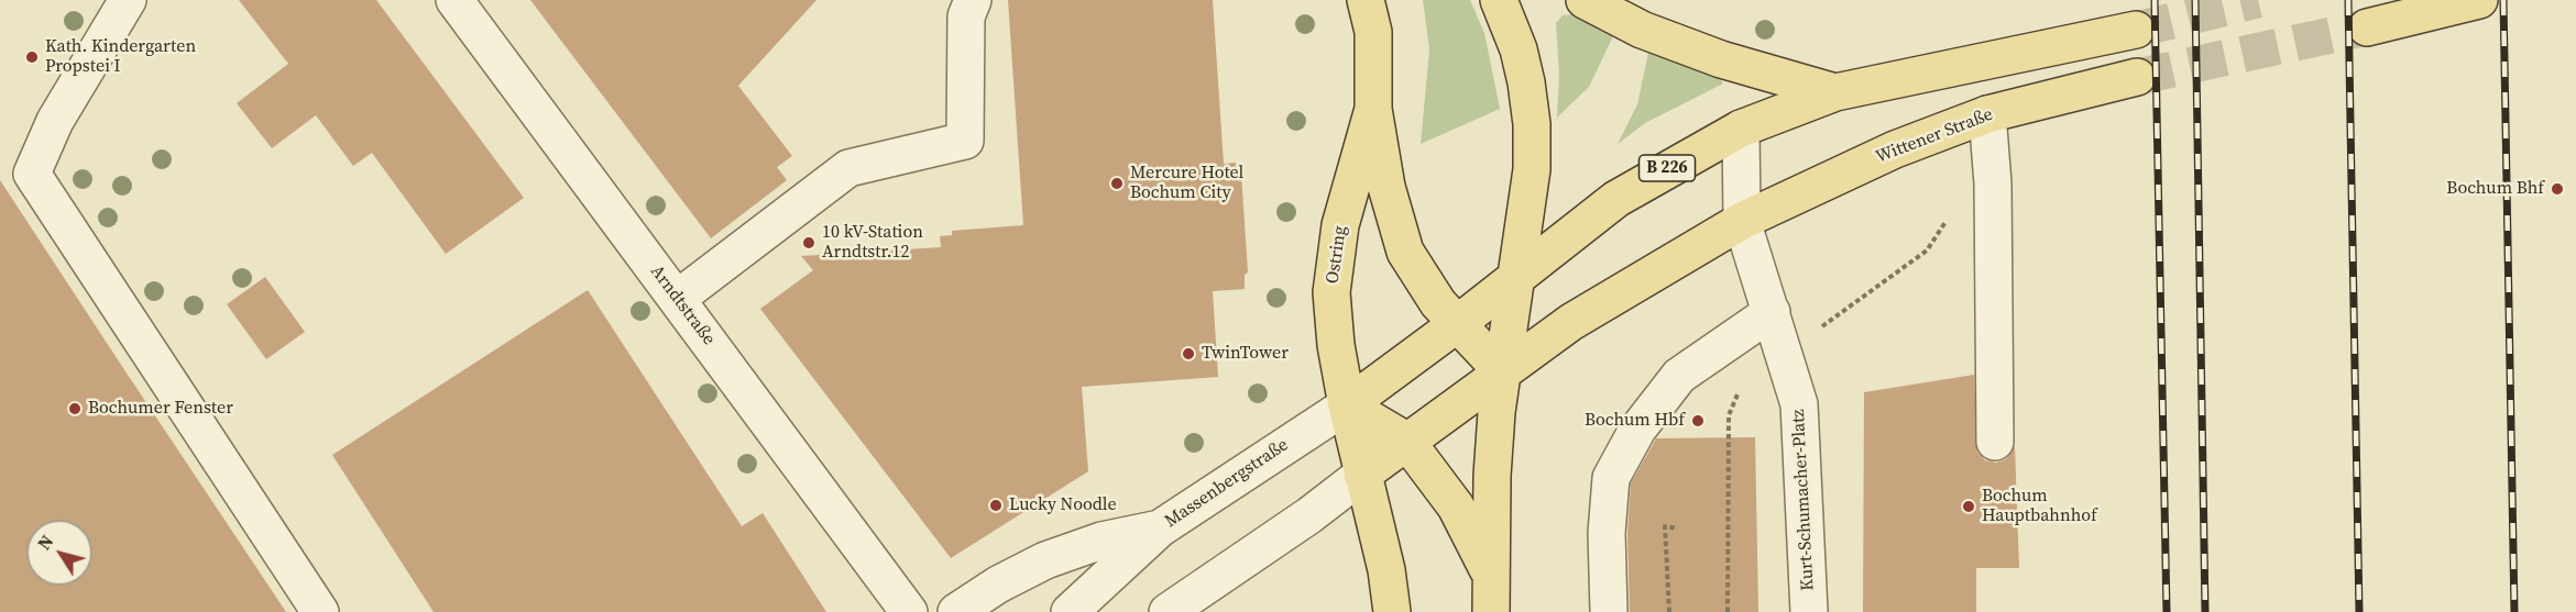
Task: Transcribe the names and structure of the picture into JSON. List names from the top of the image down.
{
  "streets": {
    "main road": ["Wittener Straße", "B 226", "Ostring"],
    "street": ["Arndtstraße", "Massenbergstraße", "Kurt-Schumacher-Platz"]
  },
  "crossings": [
    ["Wittener Straße", "Kurt-Schumacher-Platz"],
    ["B 226", "Ostring"],
    ["B 226", "Massenbergstraße"],
    ["Ostring", "Massenbergstraße"]
  ],
  "places": [
    "Kath. Kindergarten Propstei I",
    "Mercure Hotel Bochum City",
    "Bochum Bhf",
    "10 kV-Station Arndtstr.12",
    "TwinTower",
    "Bochumer Fenster",
    "Bochum Hbf",
    "Lucky Noodle",
    "Bochum Hauptbahnhof"
  ],
  "north": "top left"
}
